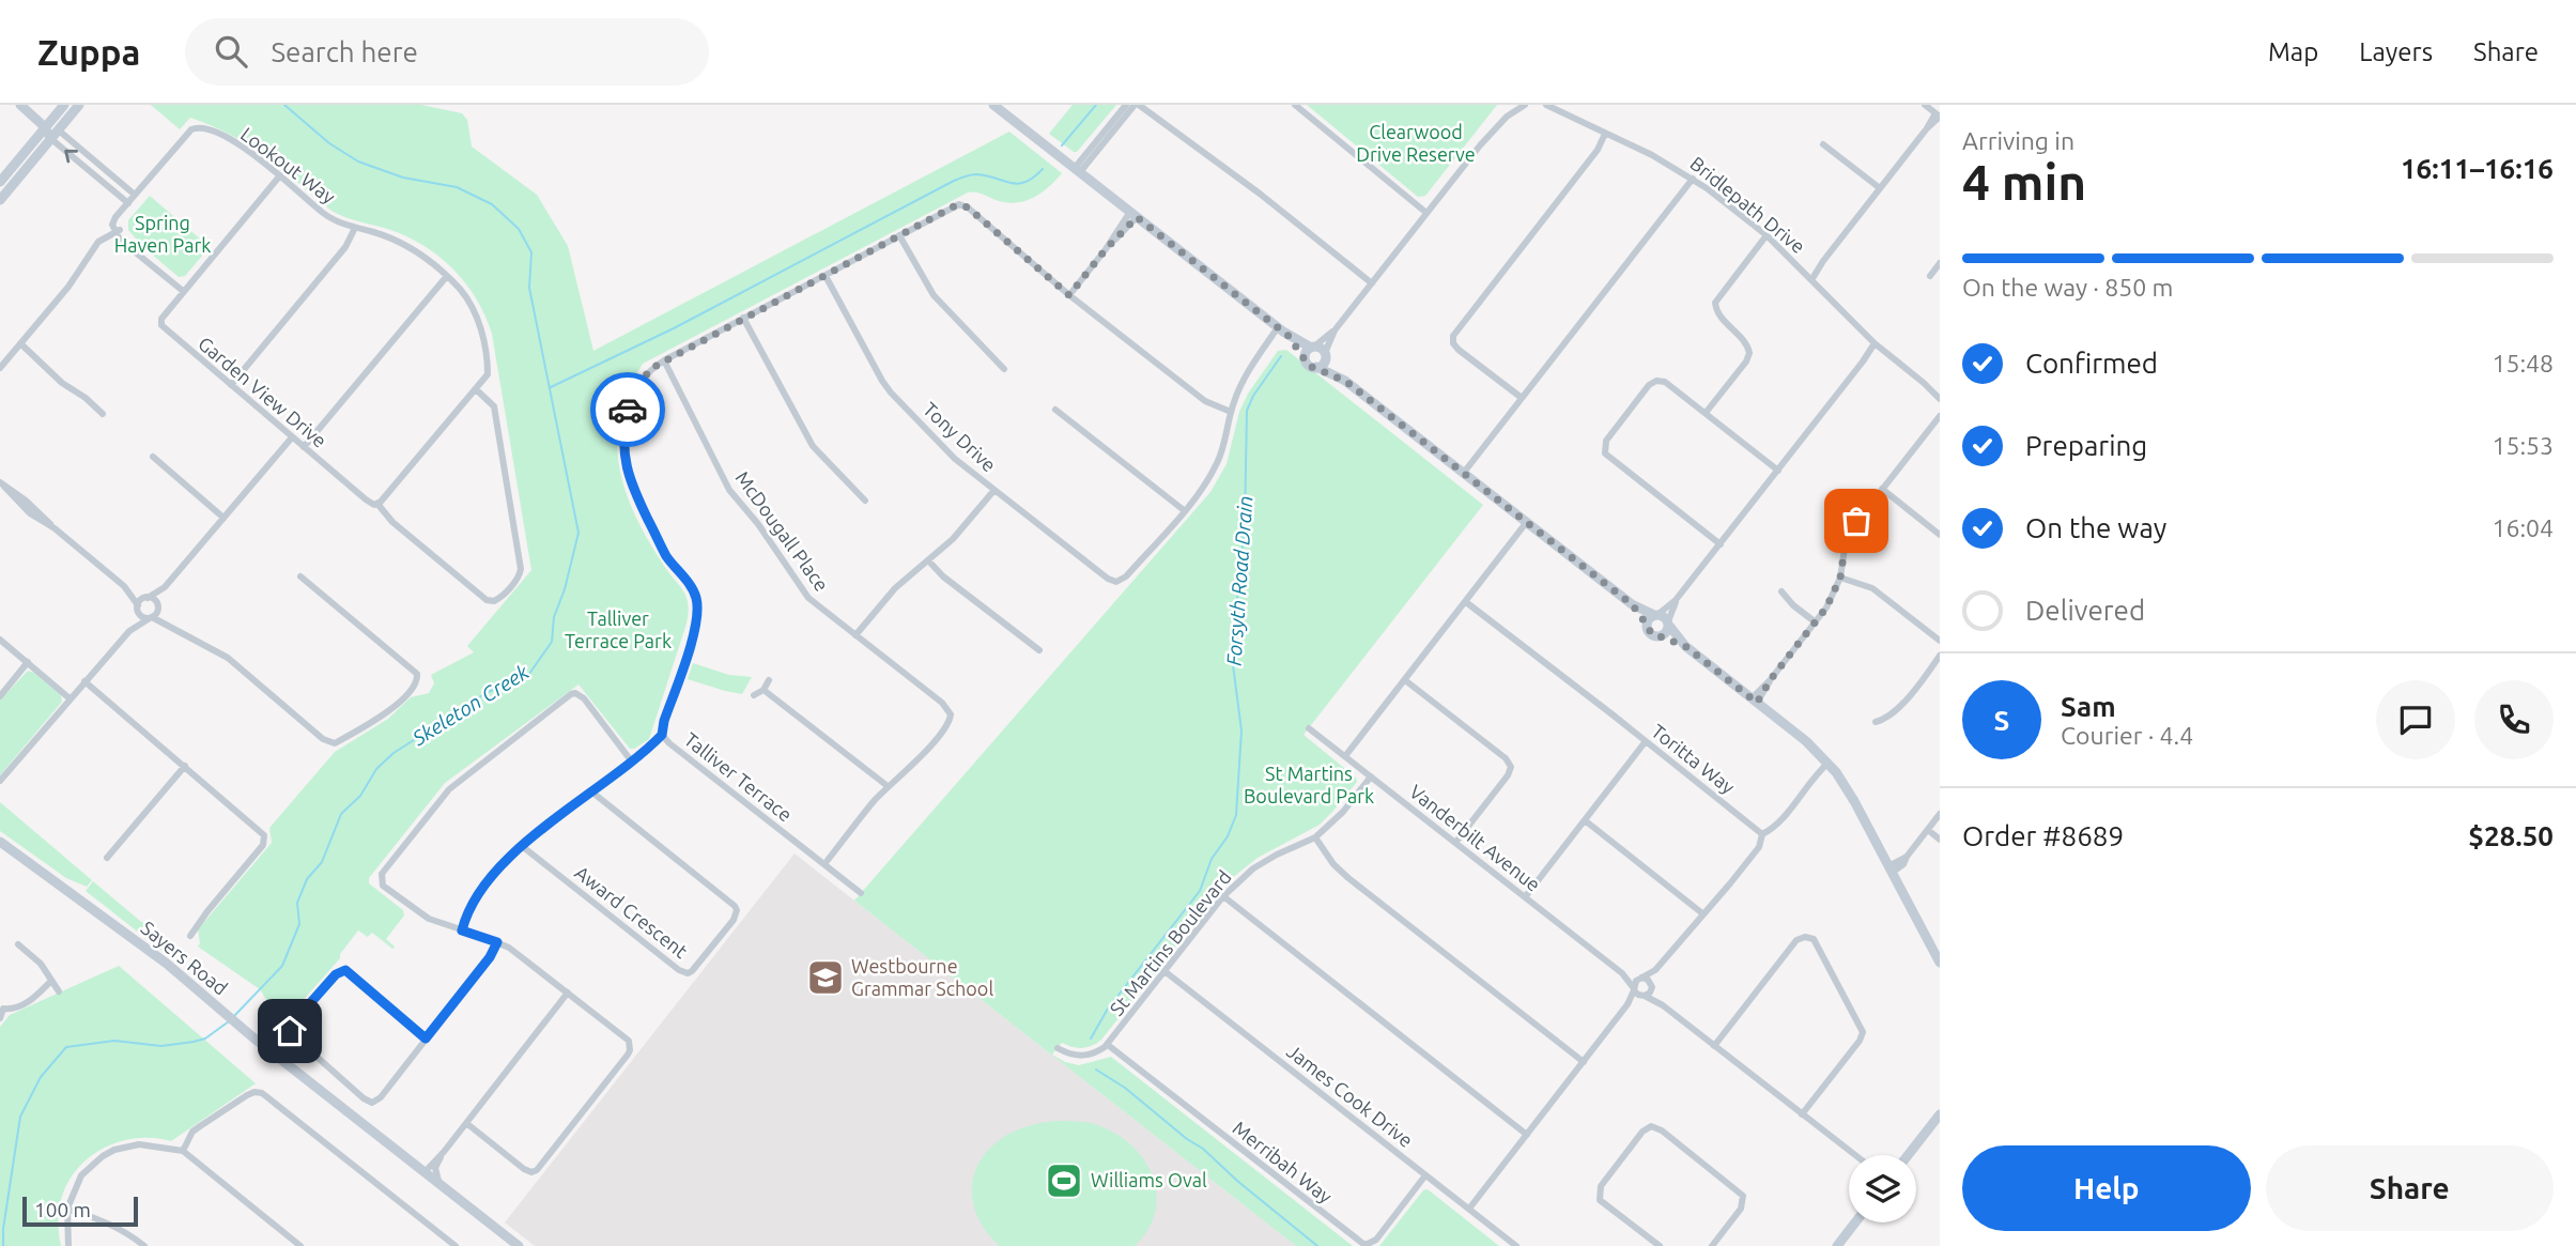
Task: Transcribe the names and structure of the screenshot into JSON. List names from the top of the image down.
{
  "streets": {
    "street": [
      "Lookout Way",
      "Bridlepath Drive",
      "Garden View Drive",
      "Tony Drive",
      "McDougall Place",
      "Toritta Way",
      "Talliver Terrace",
      "Vanderbilt Avenue",
      "Award Crescent",
      "St Martins Boulevard",
      "Sayers Road",
      "James Cook Drive",
      "Merribah Way"
    ]
  },
  "crossings": [
    ["Lookout Way", "Garden View Drive"],
    ["Tony Drive", "Talliver Terrace"],
    ["McDougall Place", "Talliver Terrace"],
    ["Vanderbilt Avenue", "St Martins Boulevard"],
    ["St Martins Boulevard", "James Cook Drive"],
    ["St Martins Boulevard", "Merribah Way"],
    ["James Cook Drive", "Merribah Way"]
  ],
  "water": ["Forsyth Road Drain", "Skeleton Creek"],
  "parks": [
    "Clearwood Drive Reserve",
    "Spring Haven Park",
    "Talliver Terrace Park",
    "St Martins Boulevard Park"
  ],
  "places": {
    "school or university": ["Westbourne Grammar School"],
    "sports": ["Williams Oval"]
  },
  "scale_bar": "100 m",
  "page": {
    "header": "Zuppa",
    "search": "Search here",
    "nav": ["Map", "Layers", "Share"],
    "heading": ["4 min", "Arriving in", "16:11–16:16"],
    "panel": [
      "Sam",
      "Courier · 4.4",
      "Order #8689",
      "$28.50"
    ],
    "bar": "On the way · 850 m",
    "list": [
      ["Confirmed", "15:48"],
      ["Preparing", "15:53"],
      ["On the way", "16:04"],
      "Delivered"
    ],
    "round": "S",
    "buttons": ["Help", "Share"],
    "scale": "100 m"
  }
}
